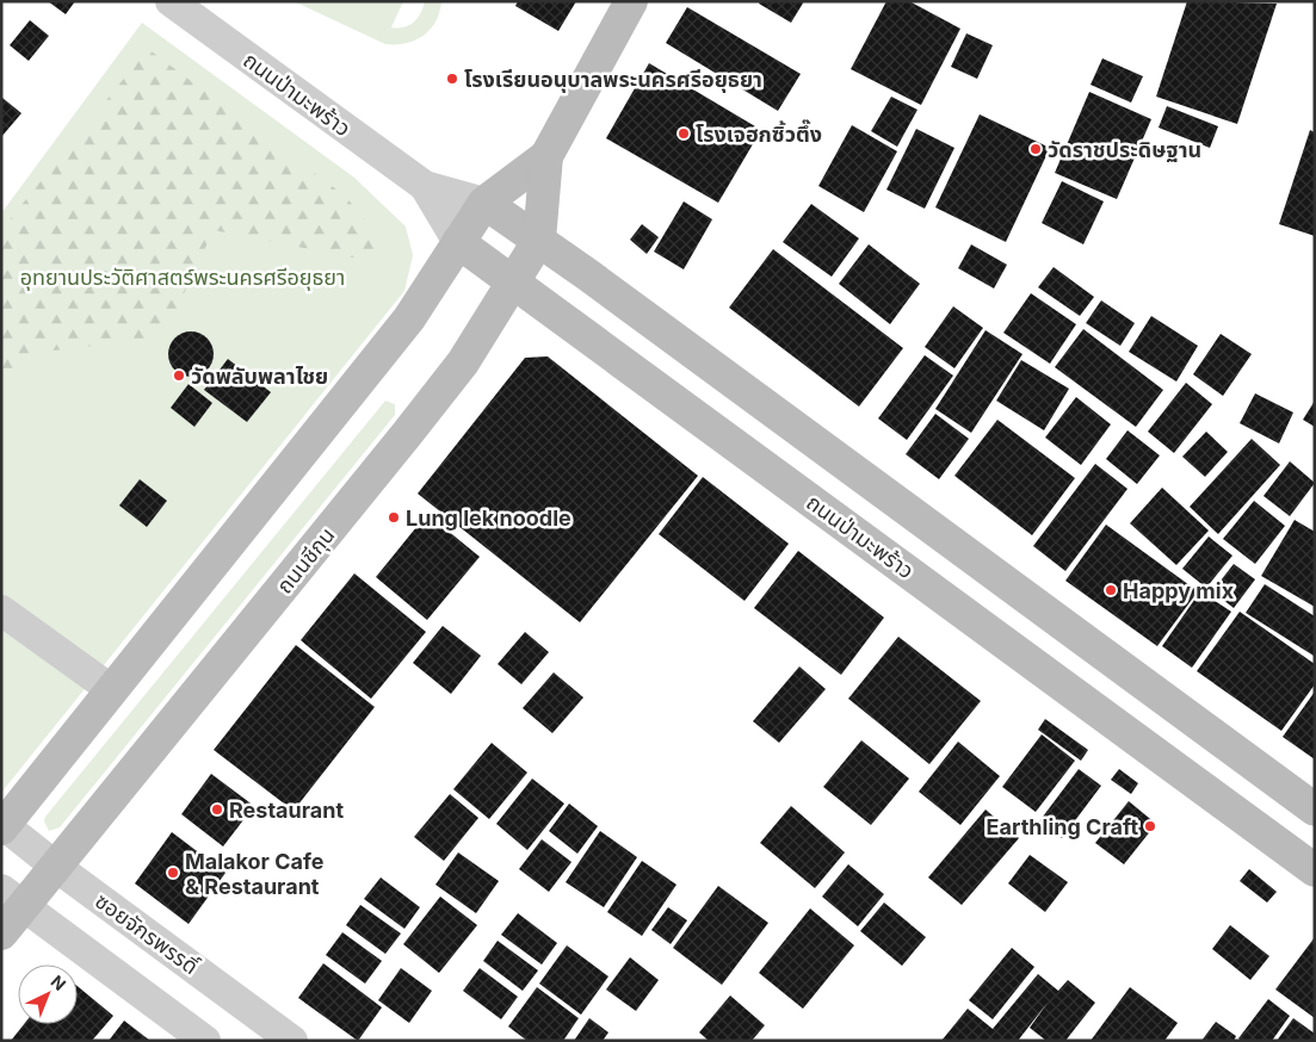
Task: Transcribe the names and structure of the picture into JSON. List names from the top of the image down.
{
  "streets": {
    "street": ["ถนนป่ามะพร้าว", "ถนนชีกุน", "ซอยจักรพรรดิ์"]
  },
  "crossings": [
    ["ถนนป่ามะพร้าว", "ถนนชีกุน"],
    ["ถนนชีกุน", "ซอยจักรพรรดิ์"]
  ],
  "parks": ["อุทยานประวัติศาสตร์พระนครศรีอยุธยา"],
  "places": [
    "โรงเรียนอนุบาลพระนครศรีอยุธยา",
    "โรงเจฮกซิ้วตึ๊ง",
    "วัดราชประดิษฐาน",
    "วัดพลับพลาไชย",
    "Lung lek noodle",
    "Happy mix",
    "Restaurant",
    "Earthling Craft",
    "Malakor Cafe & Restaurant"
  ],
  "north": "top right"
}
